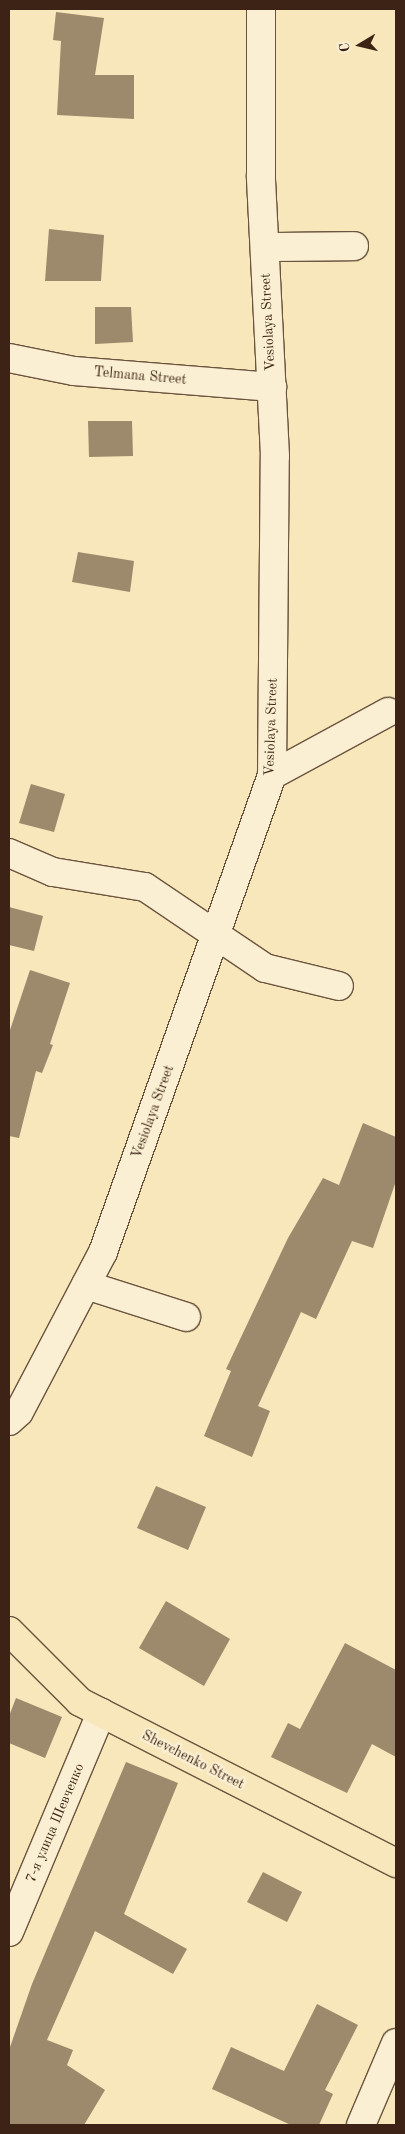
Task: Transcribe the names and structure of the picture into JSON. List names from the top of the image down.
{
  "streets": {
    "main road": ["Shevchenko Street"],
    "street": ["Vesiolaya Street", "Telmana Street", "7-я улица Шевченко"]
  },
  "crossings": [
    ["Vesiolaya Street", "Telmana Street"],
    ["Shevchenko Street", "7-я улица Шевченко"]
  ],
  "north": "left"
}
